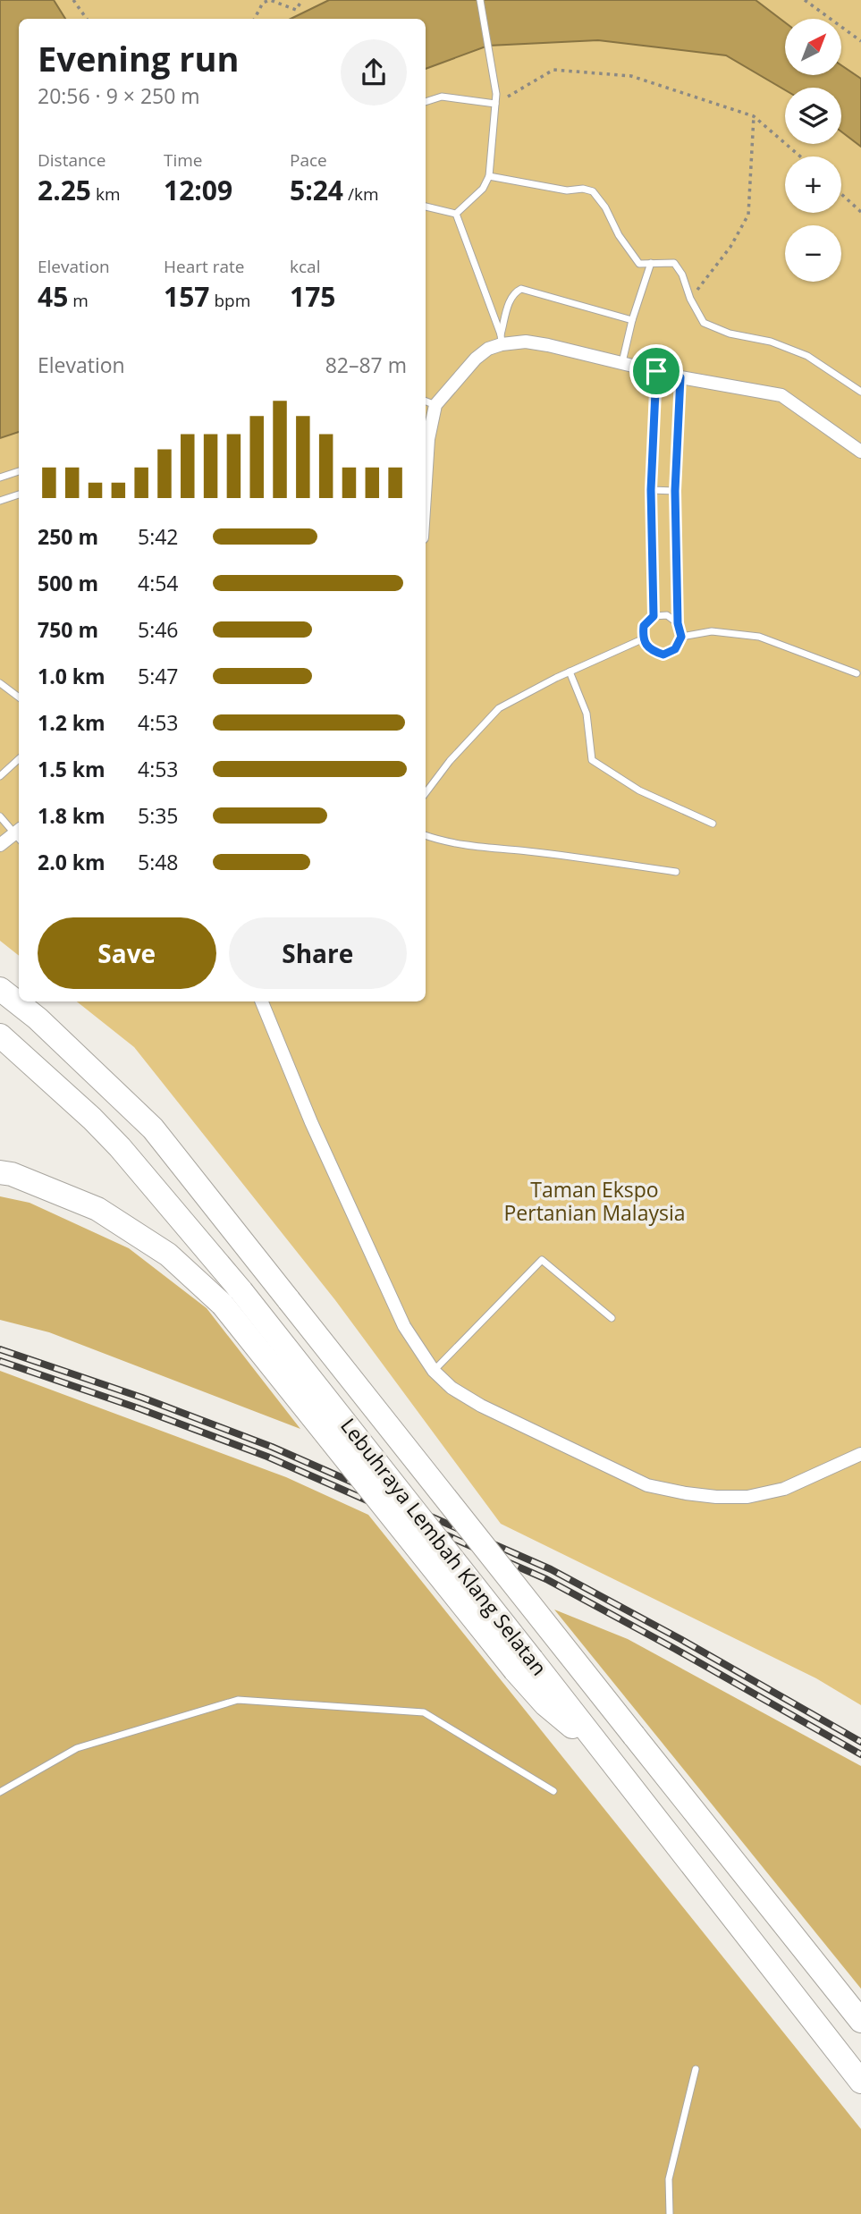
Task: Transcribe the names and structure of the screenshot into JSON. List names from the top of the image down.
{
  "streets": {
    "highway": ["Lebuhraya Lembah Klang Selatan"]
  },
  "parks": ["Taman Ekspo Pertanian Malaysia"],
  "north": "top right",
  "page": {
    "map_buttons": ["+", "−"],
    "heading": ["Evening run", "20:56 · 9 × 250 m"],
    "stats": [
      ["Distance", "2.25 km"],
      ["Time", "12:09"],
      ["Pace", "5:24 /km"],
      ["Elevation", "45 m"],
      ["Heart rate", "157 bpm"],
      ["kcal", "175"]
    ],
    "chart": ["Elevation", "82–87 m"],
    "list": [
      {
        "name": "250 m",
        "note": "5:42"
      },
      {
        "name": "500 m",
        "note": "4:54"
      },
      {
        "name": "750 m",
        "note": "5:46"
      },
      {
        "name": "1.0 km",
        "note": "5:47"
      },
      {
        "name": "1.2 km",
        "note": "4:53"
      },
      {
        "name": "1.5 km",
        "note": "4:53"
      },
      {
        "name": "1.8 km",
        "note": "5:35"
      },
      {
        "name": "2.0 km",
        "note": "5:48"
      }
    ],
    "buttons": ["Save", "Share"]
  }
}
